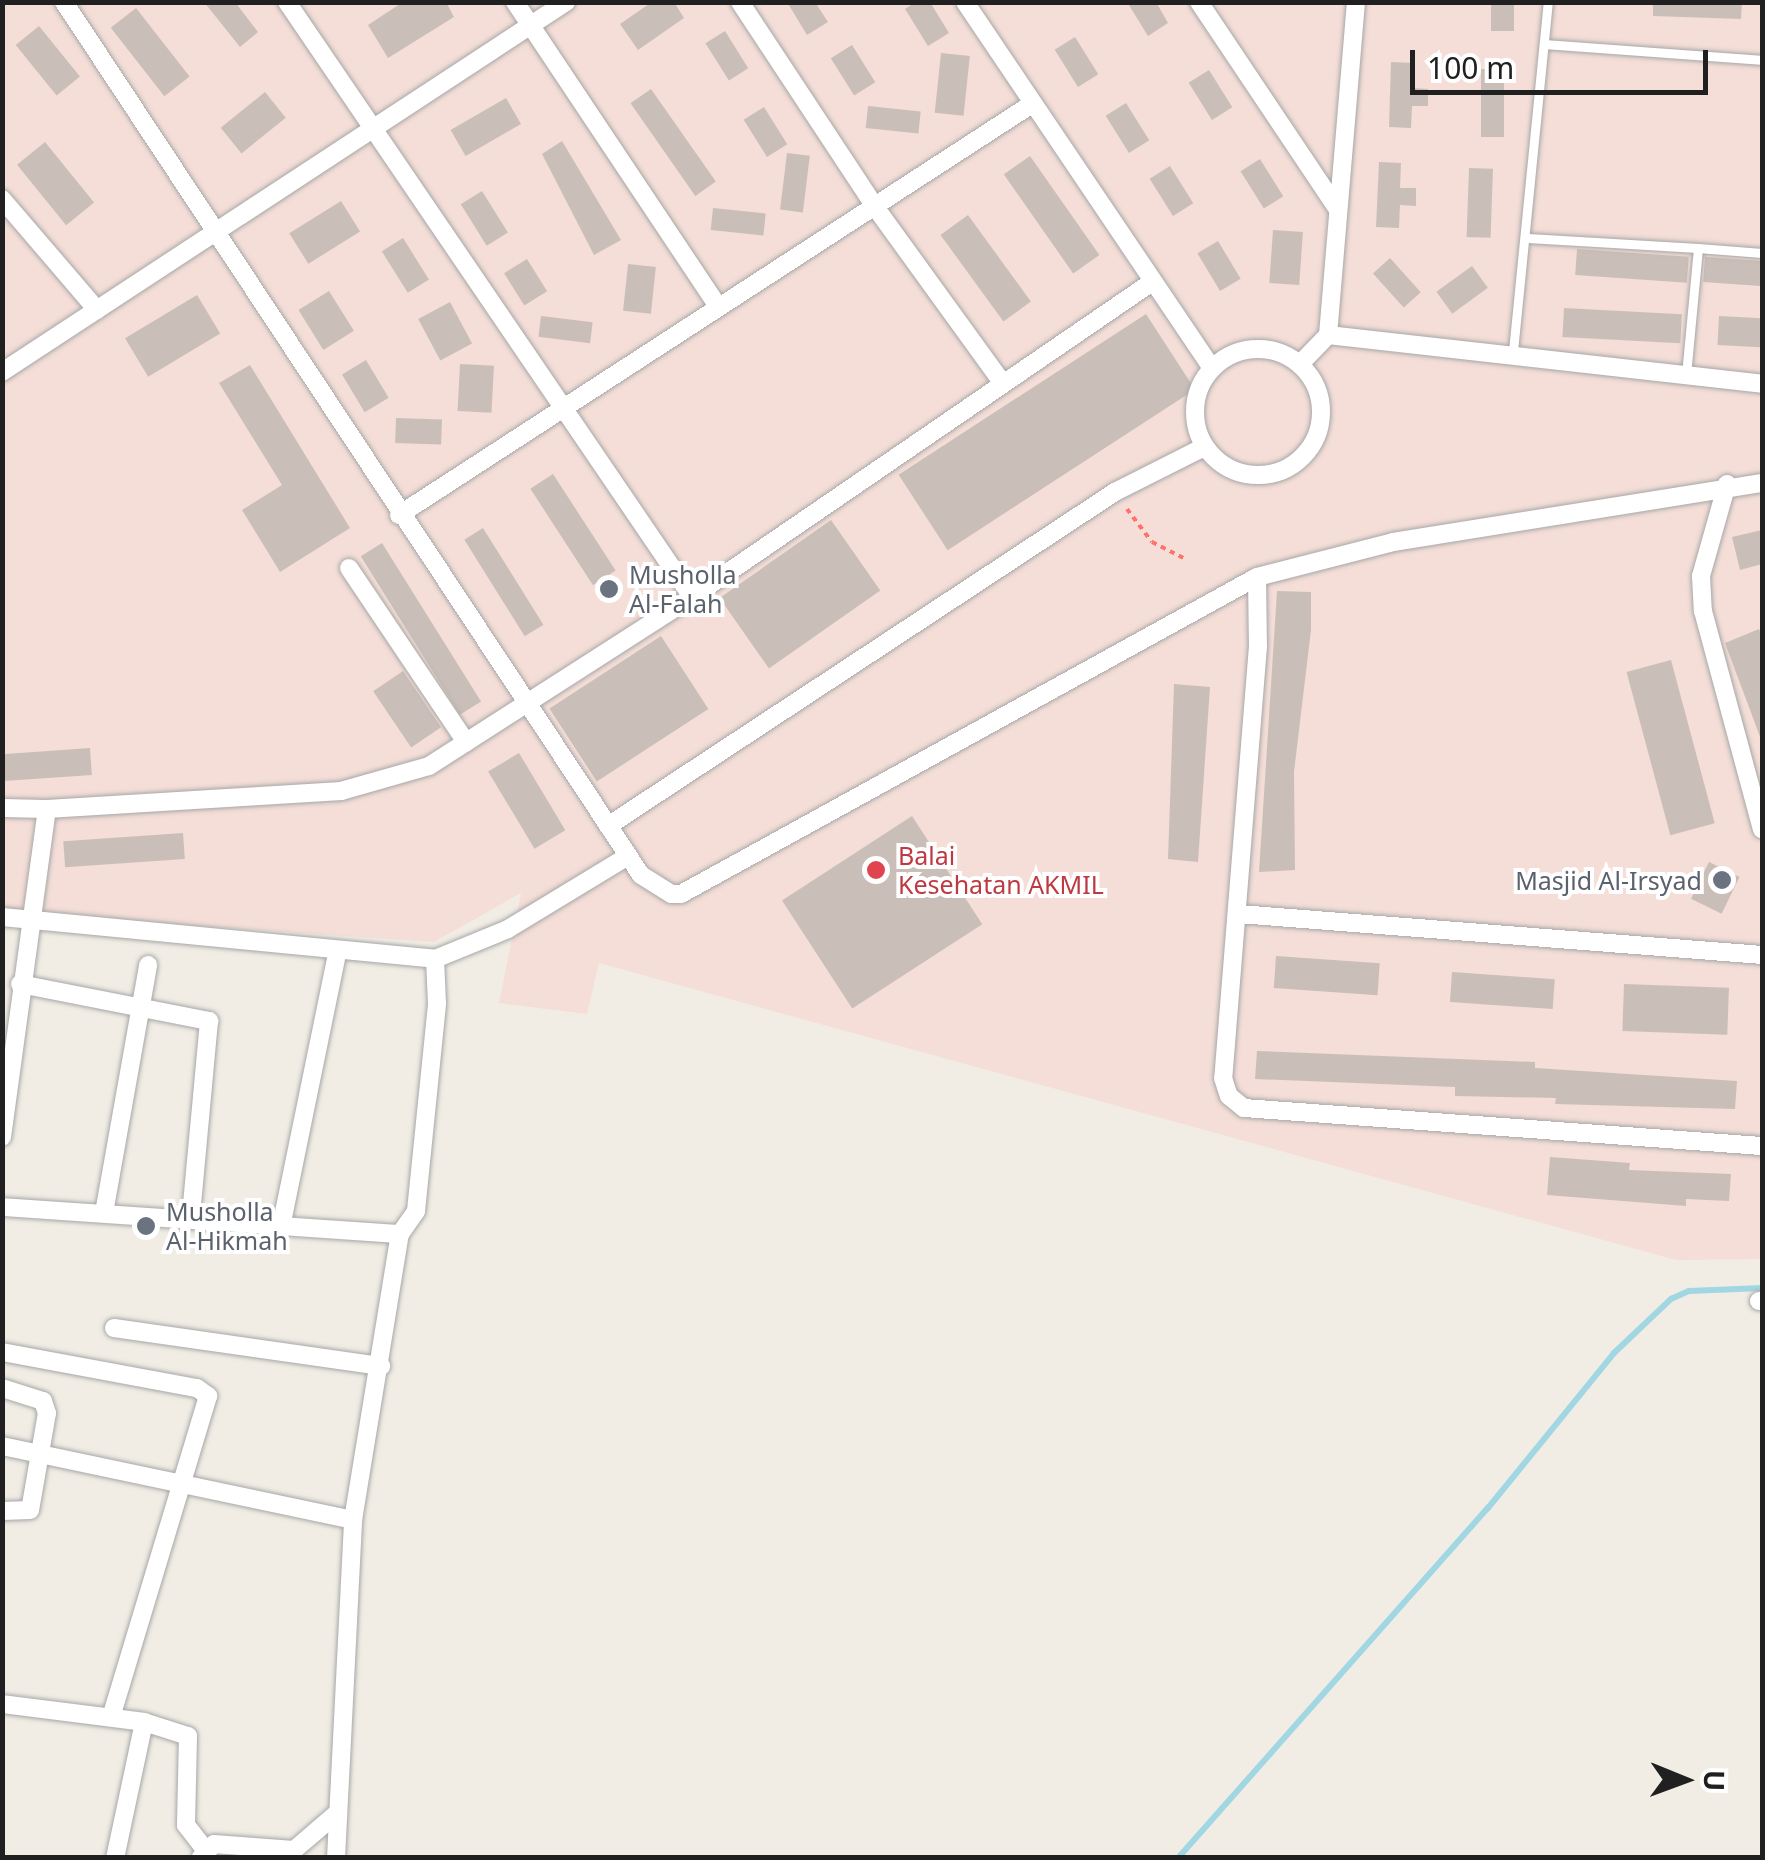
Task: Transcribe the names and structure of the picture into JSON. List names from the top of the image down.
{
  "places": [
    "Musholla Al-Falah",
    "Balai Kesehatan AKMIL",
    "Masjid Al-Irsyad",
    "Musholla Al-Hikmah"
  ],
  "scale_bar": "100 m",
  "north": "right"
}
